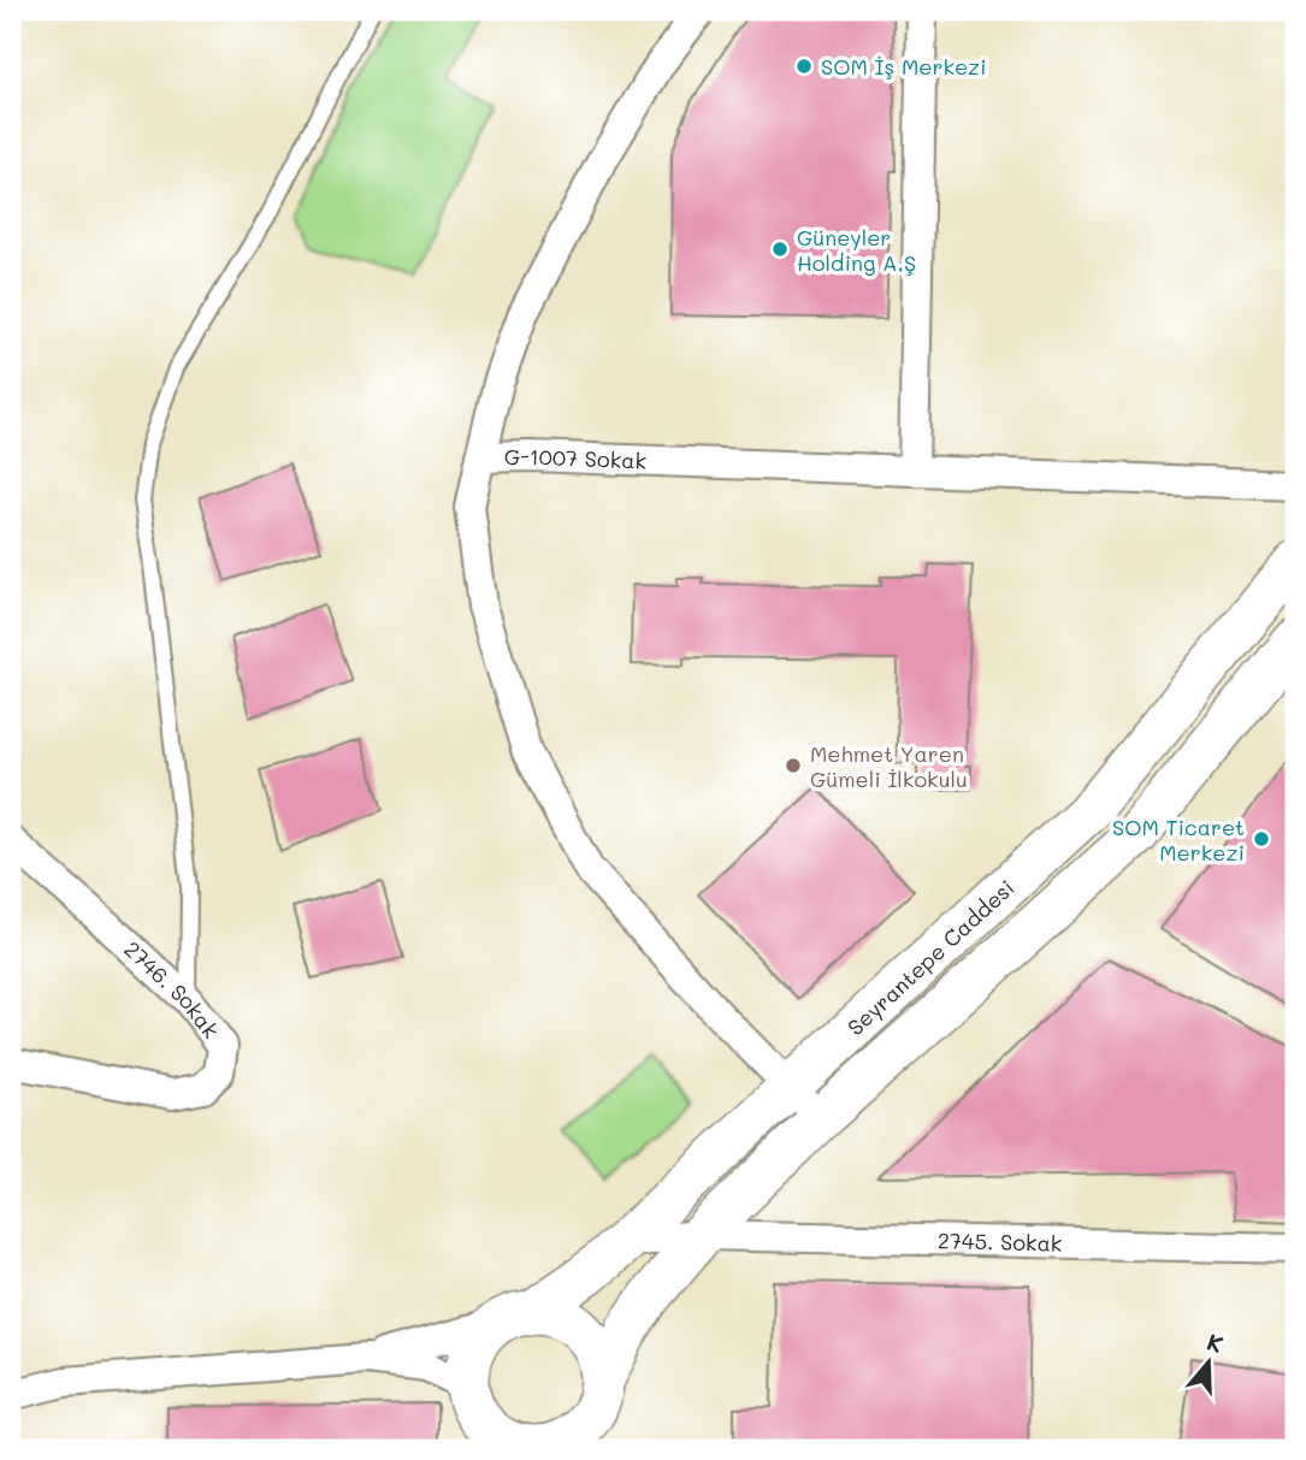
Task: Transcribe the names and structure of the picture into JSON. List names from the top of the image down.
{
  "streets": {
    "main road": ["Seyrantepe Caddesi"],
    "street": ["G-1007 Sokak", "2746. Sokak", "2745. Sokak"]
  },
  "crossings": [
    ["G-1007 Sokak", "Seyrantepe Caddesi"],
    ["Seyrantepe Caddesi", "2745. Sokak"]
  ],
  "places": [
    "SOM İş Merkezi",
    "Güneyler Holding A.Ş",
    "Mehmet Yaren Gümeli İlkokulu",
    "SOM Ticaret Merkezi"
  ],
  "north": "top"
}
